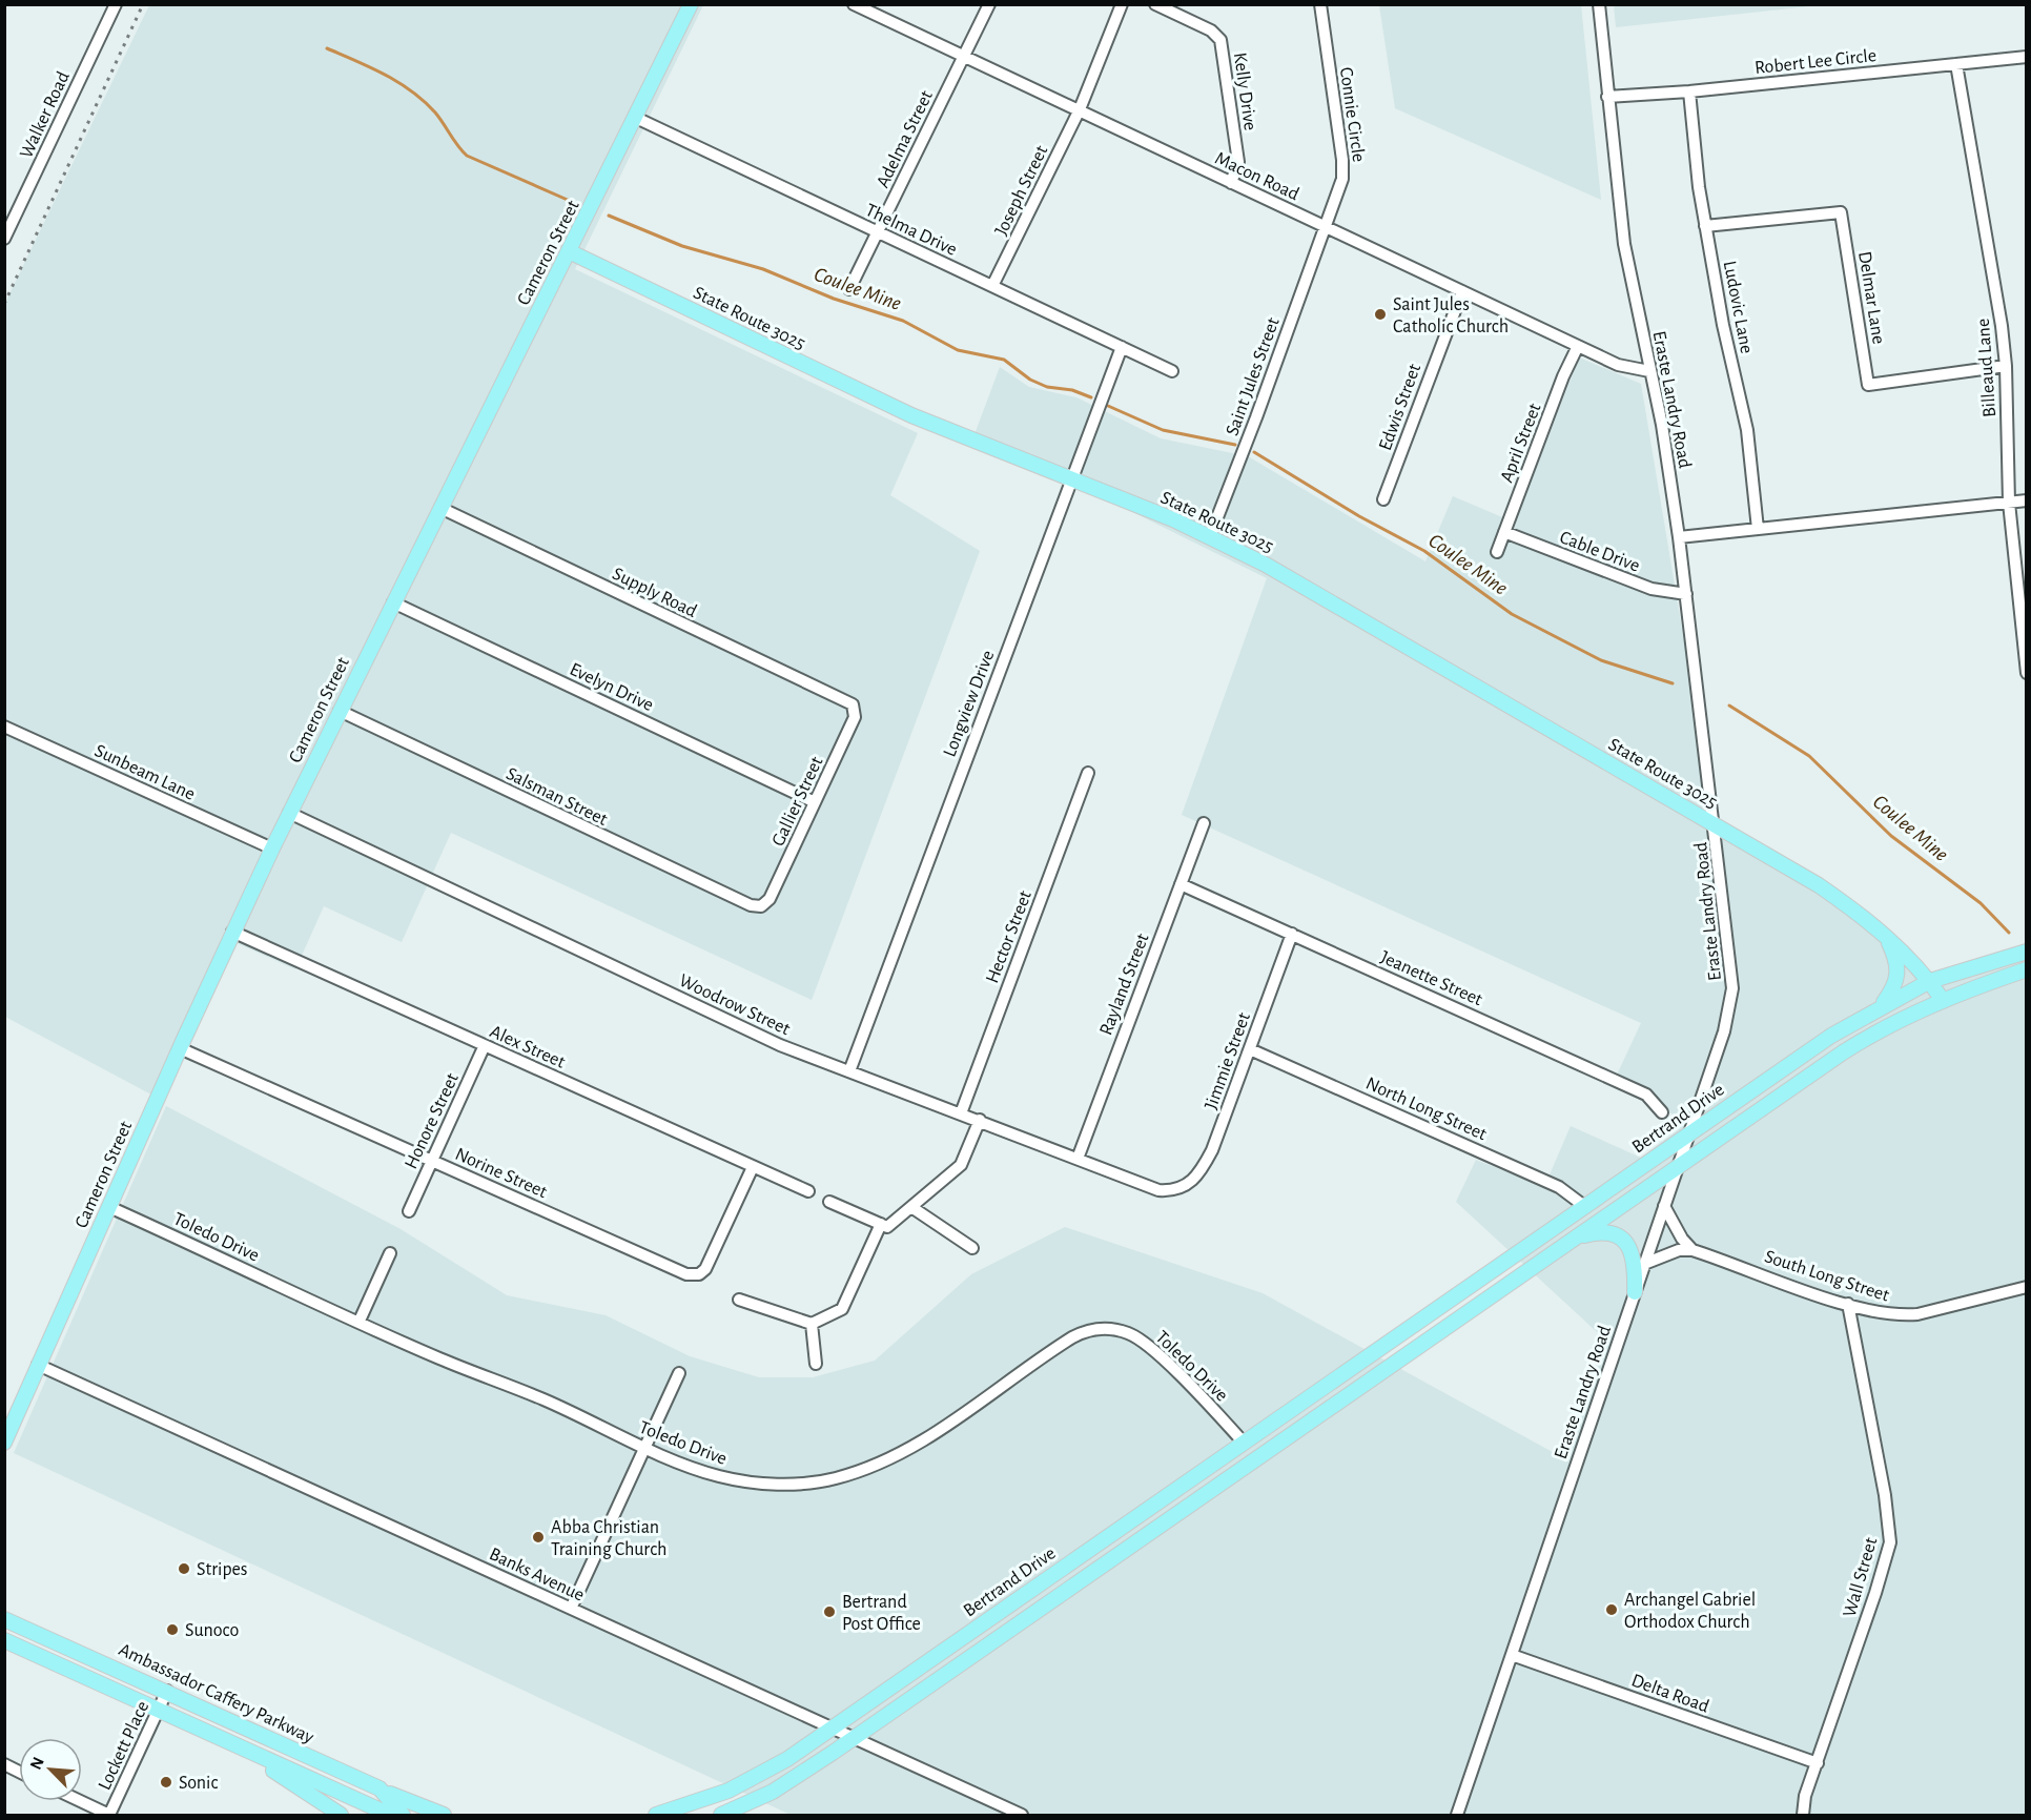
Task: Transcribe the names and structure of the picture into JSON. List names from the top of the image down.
{
  "streets": {
    "main road": [
      "Cameron Street",
      "State Route 3025",
      "Bertrand Drive",
      "Ambassador Caffery Parkway"
    ],
    "street": [
      "Robert Lee Circle",
      "Kelly Drive",
      "Walker Road",
      "Connie Circle",
      "Adelma Street",
      "Macon Road",
      "Joseph Street",
      "Thelma Drive",
      "Delmar Lane",
      "Ludovic Lane",
      "Billeaud Lane",
      "Saint Jules Street",
      "Eraste Landry Road",
      "Edwis Street",
      "April Street",
      "Cable Drive",
      "Supply Road",
      "Evelyn Drive",
      "Longview Drive",
      "Sunbeam Lane",
      "Salsman Street",
      "Gallier Street",
      "Hector Street",
      "Jeanette Street",
      "Rayland Street",
      "Woodrow Street",
      "Alex Street",
      "Jimmie Street",
      "North Long Street",
      "Honore Street",
      "Norine Street",
      "Toledo Drive",
      "South Long Street",
      "Banks Avenue",
      "Wall Street",
      "Delta Road",
      "Lockett Place"
    ]
  },
  "crossings": [
    ["Robert Lee Circle", "Ludovic Lane"],
    ["Robert Lee Circle", "Billeaud Lane"],
    ["Robert Lee Circle", "Eraste Landry Road"],
    ["Kelly Drive", "Macon Road"],
    ["Connie Circle", "Macon Road"],
    ["Connie Circle", "Saint Jules Street"],
    ["Adelma Street", "Macon Road"],
    ["Adelma Street", "Thelma Drive"],
    ["Macon Road", "Joseph Street"],
    ["Macon Road", "Saint Jules Street"],
    ["Macon Road", "Eraste Landry Road"],
    ["Macon Road", "Edwis Street"],
    ["Macon Road", "April Street"],
    ["Joseph Street", "Thelma Drive"],
    ["Thelma Drive", "Cameron Street"],
    ["Thelma Drive", "Longview Drive"],
    ["Cameron Street", "State Route 3025"],
    ["Cameron Street", "Supply Road"],
    ["Cameron Street", "Evelyn Drive"],
    ["Cameron Street", "Sunbeam Lane"],
    ["Cameron Street", "Salsman Street"],
    ["Cameron Street", "Woodrow Street"],
    ["Cameron Street", "Alex Street"],
    ["Cameron Street", "Norine Street"],
    ["Cameron Street", "Toledo Drive"],
    ["Cameron Street", "Banks Avenue"],
    ["Delmar Lane", "Ludovic Lane"],
    ["Delmar Lane", "Billeaud Lane"],
    ["State Route 3025", "Saint Jules Street"],
    ["State Route 3025", "Eraste Landry Road"],
    ["State Route 3025", "Longview Drive"],
    ["State Route 3025", "Bertrand Drive"],
    ["Eraste Landry Road", "Cable Drive"],
    ["Eraste Landry Road", "Bertrand Drive"],
    ["Eraste Landry Road", "Delta Road"],
    ["April Street", "Cable Drive"],
    ["Supply Road", "Gallier Street"],
    ["Evelyn Drive", "Gallier Street"],
    ["Longview Drive", "Woodrow Street"],
    ["Salsman Street", "Gallier Street"],
    ["Hector Street", "Woodrow Street"],
    ["Jeanette Street", "Rayland Street"],
    ["Jeanette Street", "Jimmie Street"],
    ["Rayland Street", "Woodrow Street"],
    ["Woodrow Street", "Jimmie Street"],
    ["Alex Street", "Honore Street"],
    ["Alex Street", "Norine Street"],
    ["Jimmie Street", "North Long Street"],
    ["North Long Street", "Bertrand Drive"],
    ["Bertrand Drive", "Toledo Drive"],
    ["Bertrand Drive", "Banks Avenue"],
    ["Honore Street", "Norine Street"],
    ["South Long Street", "Wall Street"],
    ["Wall Street", "Delta Road"],
    ["Ambassador Caffery Parkway", "Lockett Place"]
  ],
  "water": ["Coulee Mine"],
  "places": [
    "Saint Jules Catholic Church",
    "Abba Christian Training Church",
    "Stripes",
    "Archangel Gabriel Orthodox Church",
    "Bertrand Post Office",
    "Sunoco",
    "Sonic"
  ],
  "north": "top left"
}
